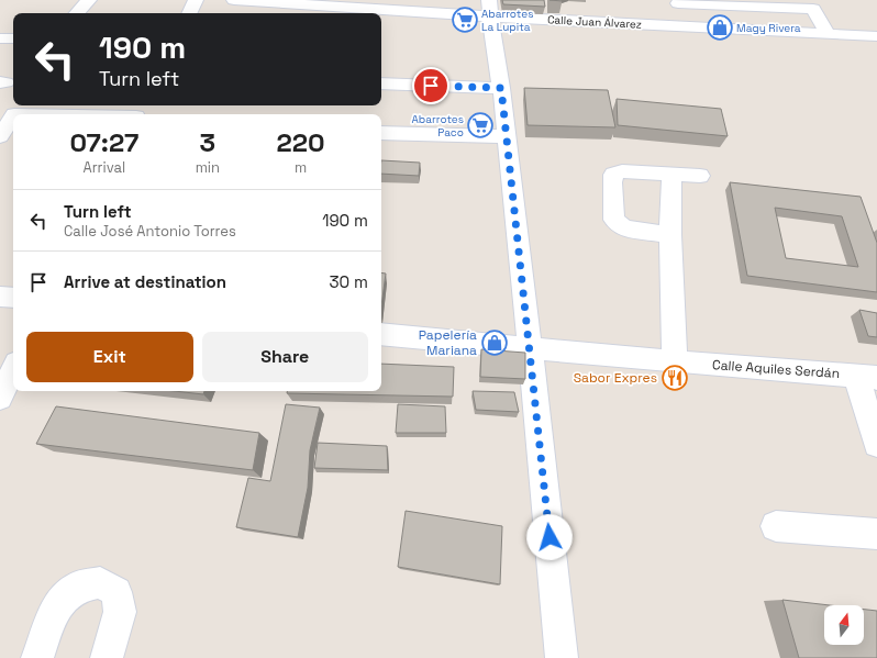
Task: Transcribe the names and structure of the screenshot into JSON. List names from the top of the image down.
{
  "streets": {
    "street": ["Calle Juan Álvarez", "Calle Aquiles Serdán"]
  },
  "places": {
    "supermarket": ["Abarrotes La Lupita", "Abarrotes Paco"],
    "shop": ["Magy Rivera", "Papelería Mariana"],
    "restaurant": ["Sabor Expres"]
  },
  "north": "top",
  "page": {
    "turn": ["190 m", "Turn left"],
    "eta": [
      "07:27",
      "Arrival",
      "3",
      "min",
      "220",
      "m"
    ],
    "list": [
      {
        "name": "Turn left",
        "note": "Calle José Antonio Torres",
        "value": "190 m"
      },
      {
        "name": "Arrive at destination",
        "value": "30 m"
      }
    ],
    "buttons": ["Exit", "Share"]
  }
}
